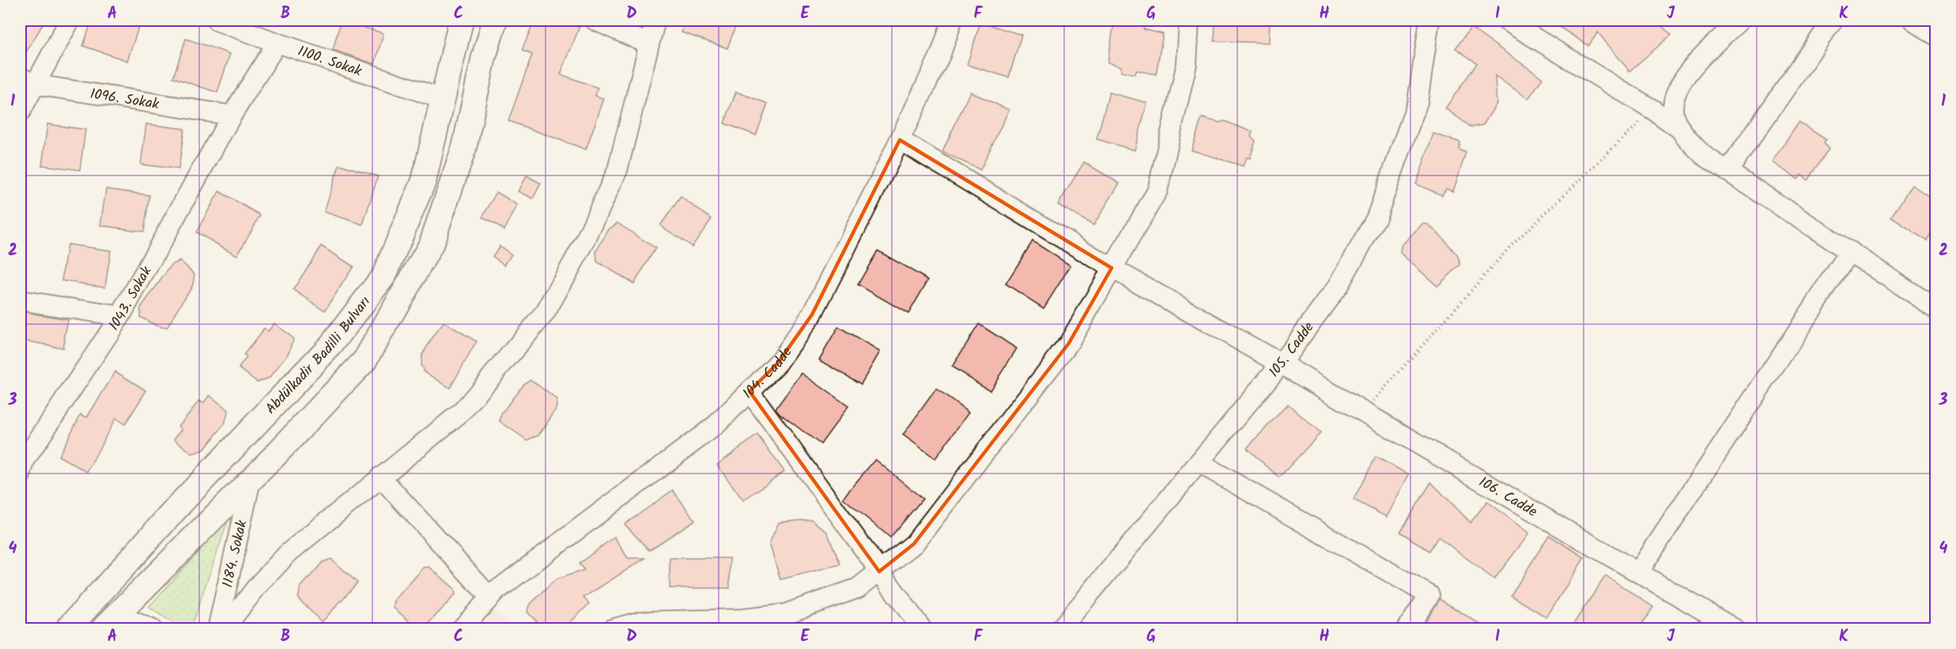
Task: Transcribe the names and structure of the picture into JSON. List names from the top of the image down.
{
  "streets": {
    "main road": ["Abdülkadir Badilli Bulvarı"],
    "street": [
      "1100. Sokak",
      "1096. Sokak",
      "1043. Sokak",
      "105. Cadde",
      "104. Cadde",
      "106. Cadde",
      "1184. Sokak"
    ]
  },
  "crossings": [
    ["1100. Sokak", "1043. Sokak"],
    ["1100. Sokak", "Abdülkadir Badilli Bulvarı"],
    ["1096. Sokak", "1043. Sokak"],
    ["105. Cadde", "106. Cadde"],
    ["Abdülkadir Badilli Bulvarı", "1184. Sokak"],
    ["104. Cadde", "106. Cadde"]
  ],
  "grid": {
    "columns": [
      "A",
      "B",
      "C",
      "D",
      "E",
      "F",
      "G",
      "H",
      "I",
      "J",
      "K"
    ],
    "rows": [
      "1",
      "2",
      "3",
      "4"
    ]
  }
}
